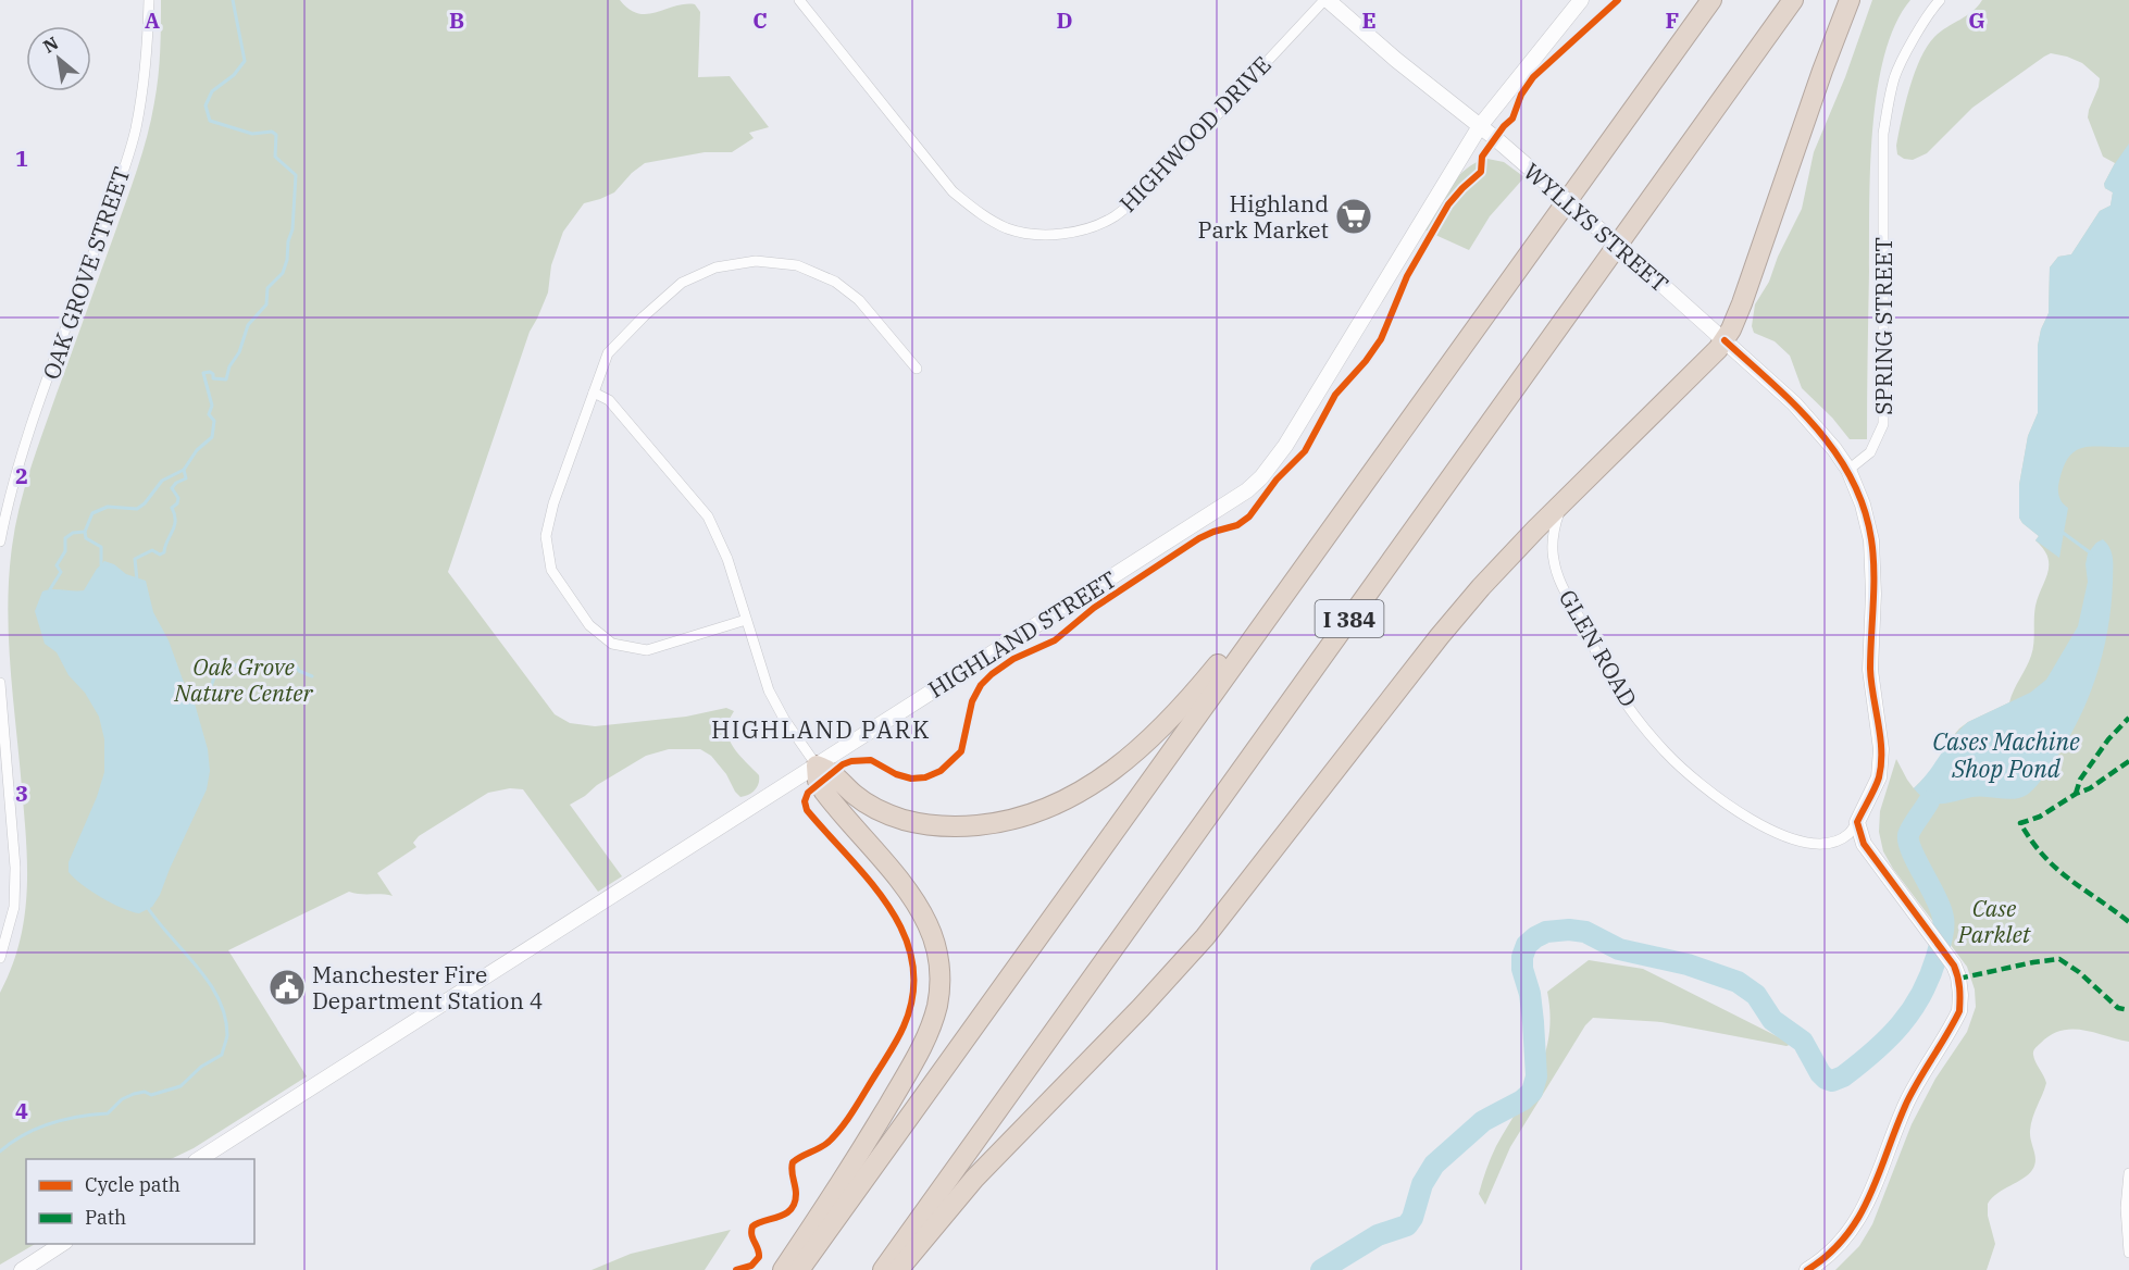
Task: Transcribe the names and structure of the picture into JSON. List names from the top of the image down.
{
  "streets": {
    "highway": ["I 384"],
    "main road": ["WYLLYS STREET", "HIGHLAND STREET"],
    "street": [
      "HIGHWOOD DRIVE",
      "OAK GROVE STREET",
      "SPRING STREET",
      "GLEN ROAD"
    ]
  },
  "crossings": [
    ["HIGHWOOD DRIVE", "WYLLYS STREET"],
    ["WYLLYS STREET", "SPRING STREET"],
    ["WYLLYS STREET", "HIGHLAND STREET"]
  ],
  "districts": ["HIGHLAND PARK"],
  "water": ["Cases Machine Shop Pond"],
  "parks": ["Oak Grove Nature Center", "Case Parklet"],
  "places": {
    "supermarket": ["Highland Park Market"],
    "public building": ["Manchester Fire Department Station 4"]
  },
  "legend": ["Cycle path", "Path"],
  "north": "top left",
  "grid": {
    "columns": [
      "A",
      "B",
      "C",
      "D",
      "E",
      "F",
      "G"
    ],
    "rows": [
      "1",
      "2",
      "3",
      "4"
    ]
  }
}
